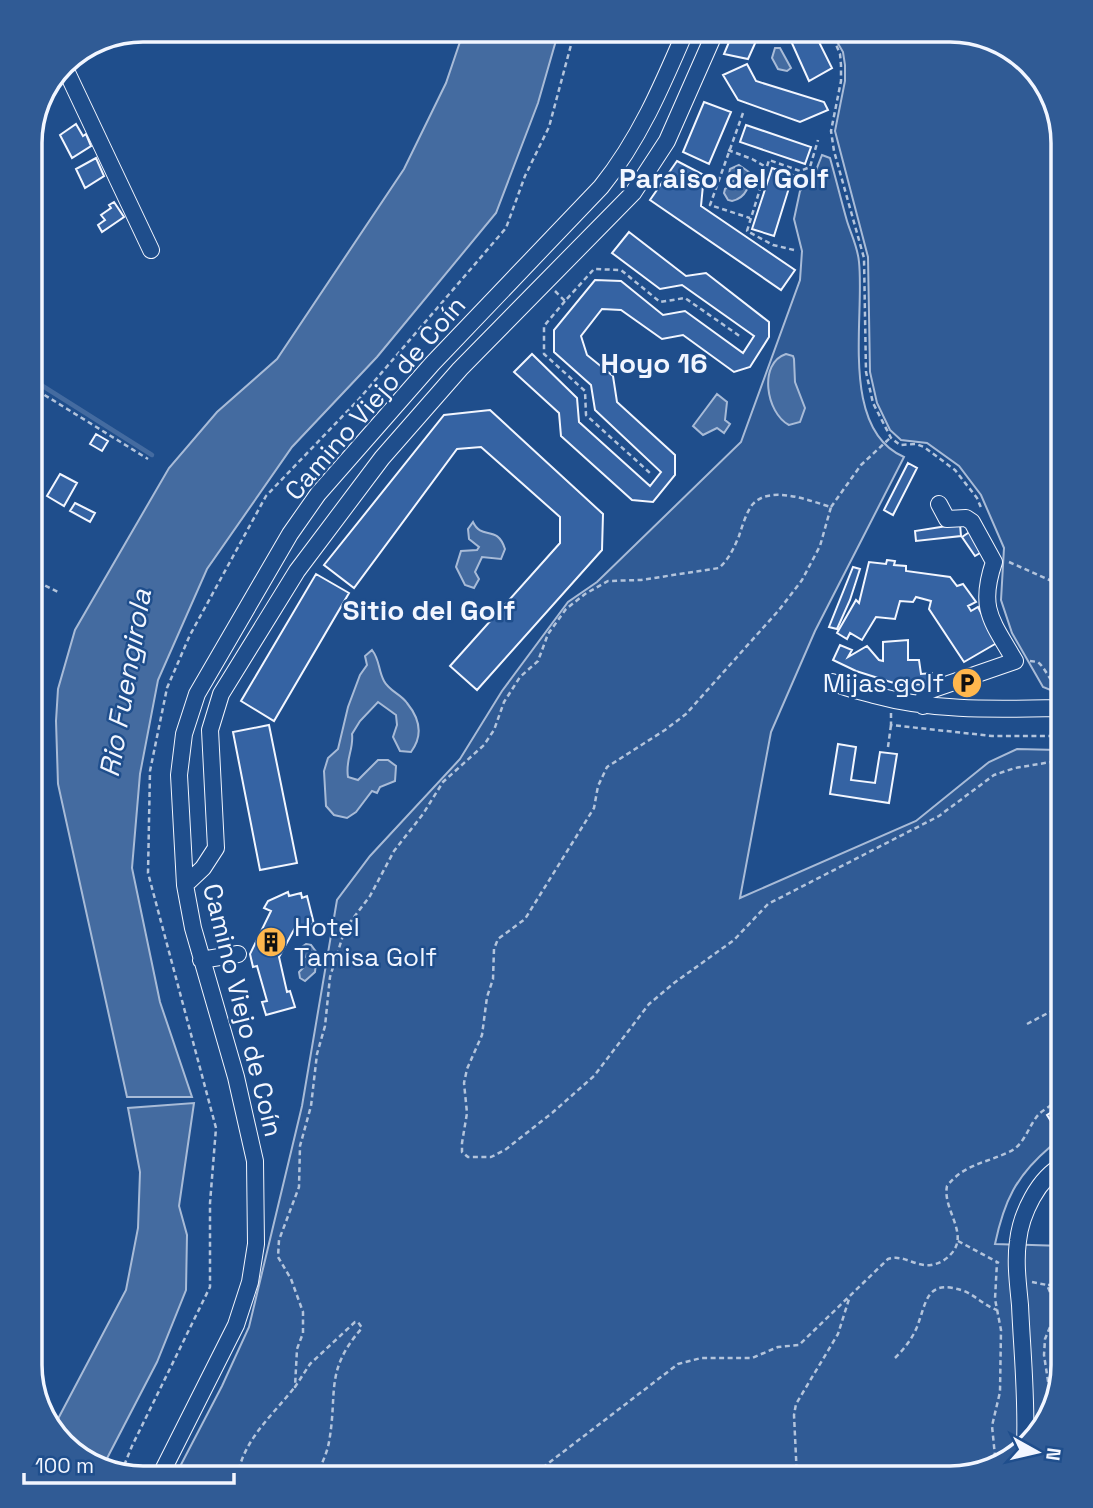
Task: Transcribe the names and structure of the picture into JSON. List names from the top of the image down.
{
  "streets": {
    "street": ["Camino Viejo de Coín"]
  },
  "districts": ["Paraiso del Golf", "Hoyo 16", "Sitio del Golf"],
  "water": ["Rio Fuengirola"],
  "places": {
    "parking": ["Mijas golf"],
    "building": ["Hotel Tamisa Golf"]
  },
  "scale_bar": "100 m",
  "north": "right"
}
